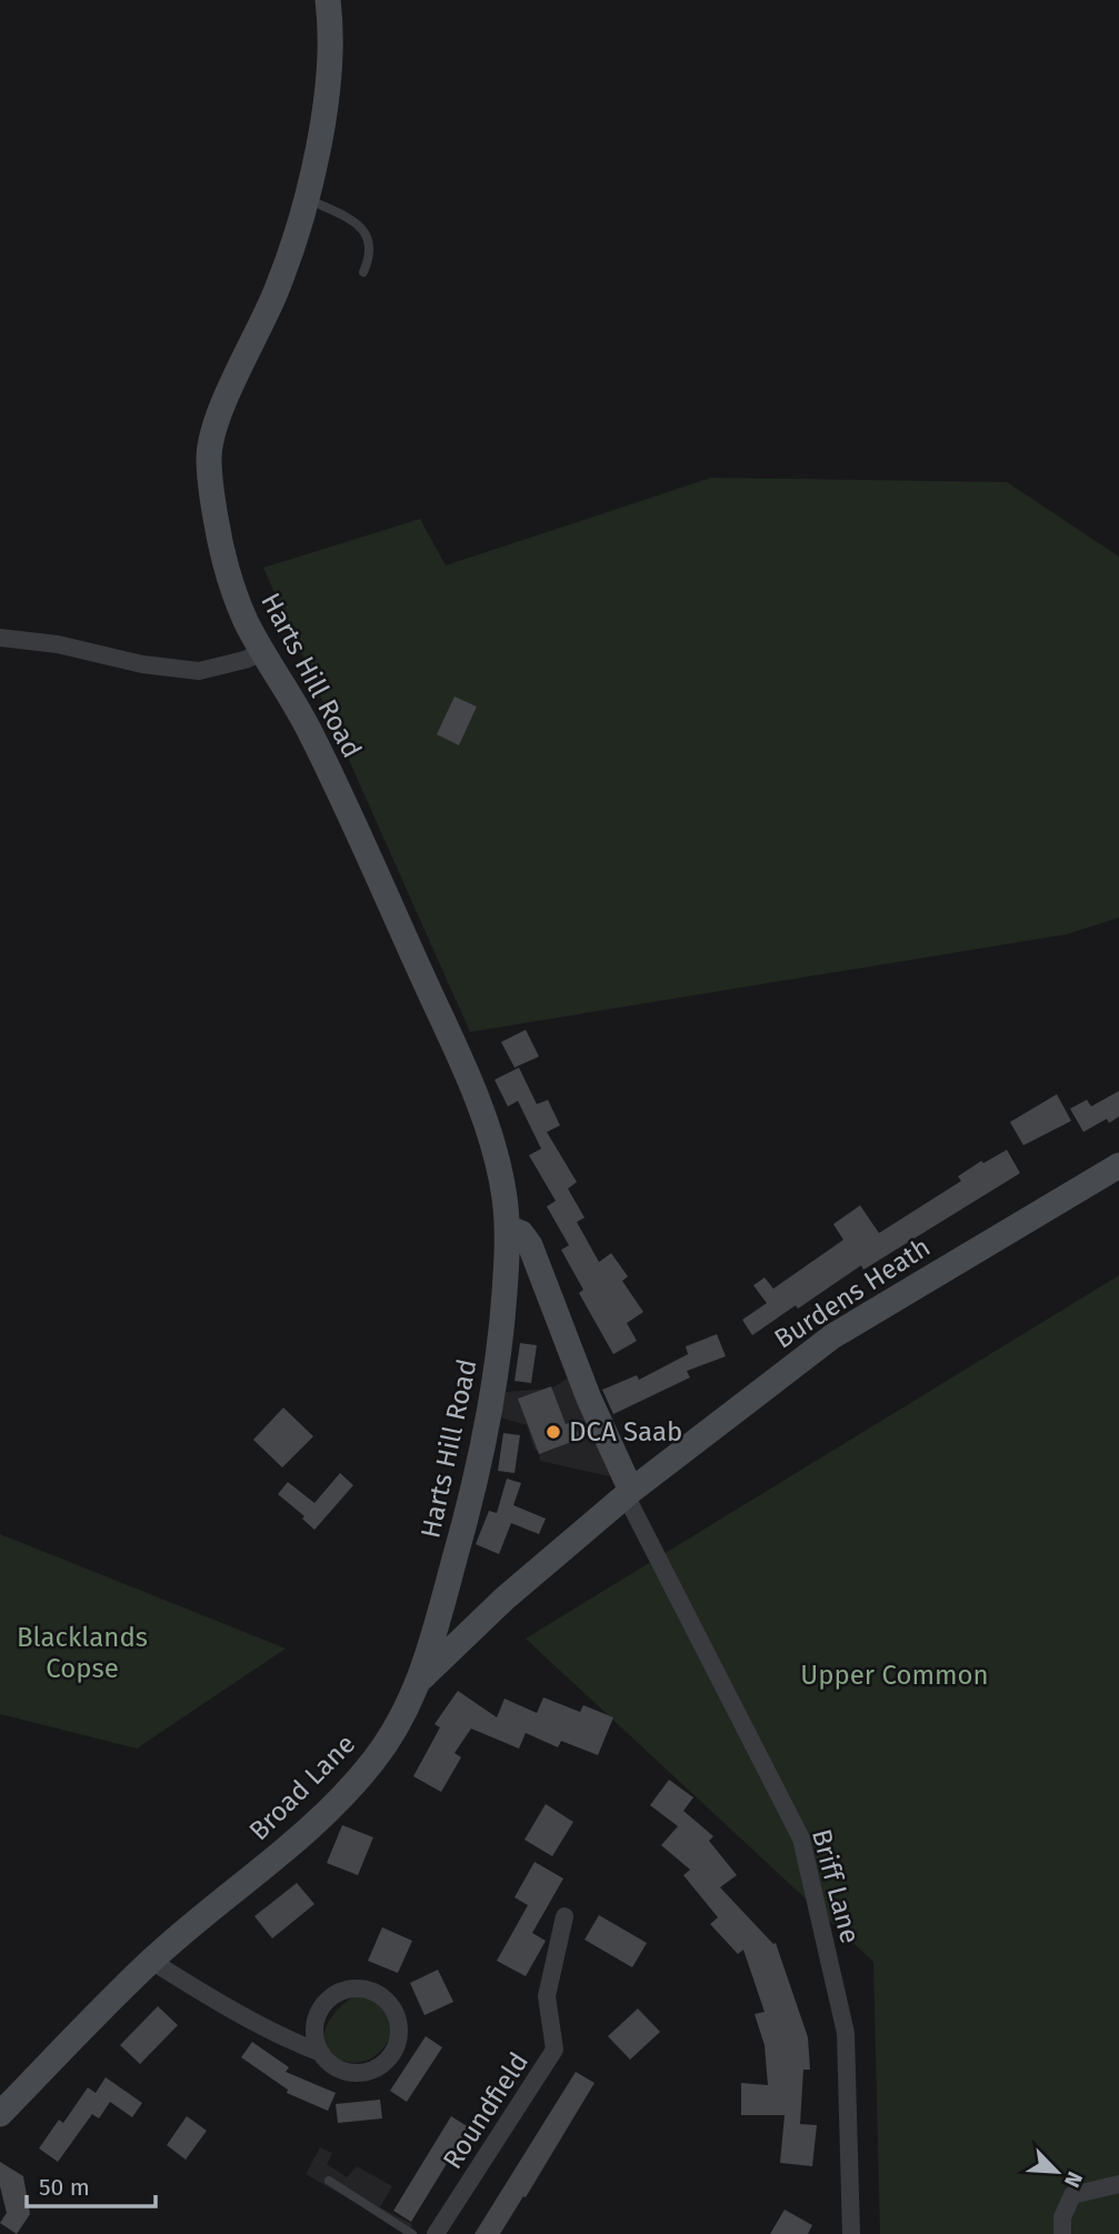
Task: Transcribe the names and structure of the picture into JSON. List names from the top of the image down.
{
  "streets": {
    "street": [
      "Harts Hill Road",
      "Burdens Heath",
      "Broad Lane",
      "Briff Lane",
      "Roundfield"
    ]
  },
  "crossings": [
    ["Harts Hill Road", "Broad Lane"],
    ["Burdens Heath", "Broad Lane"],
    ["Burdens Heath", "Briff Lane"],
    ["Broad Lane", "Briff Lane"]
  ],
  "parks": ["Blacklands Copse", "Upper Common"],
  "places": ["DCA Saab"],
  "scale_bar": "50 m",
  "north": "bottom right"
}
